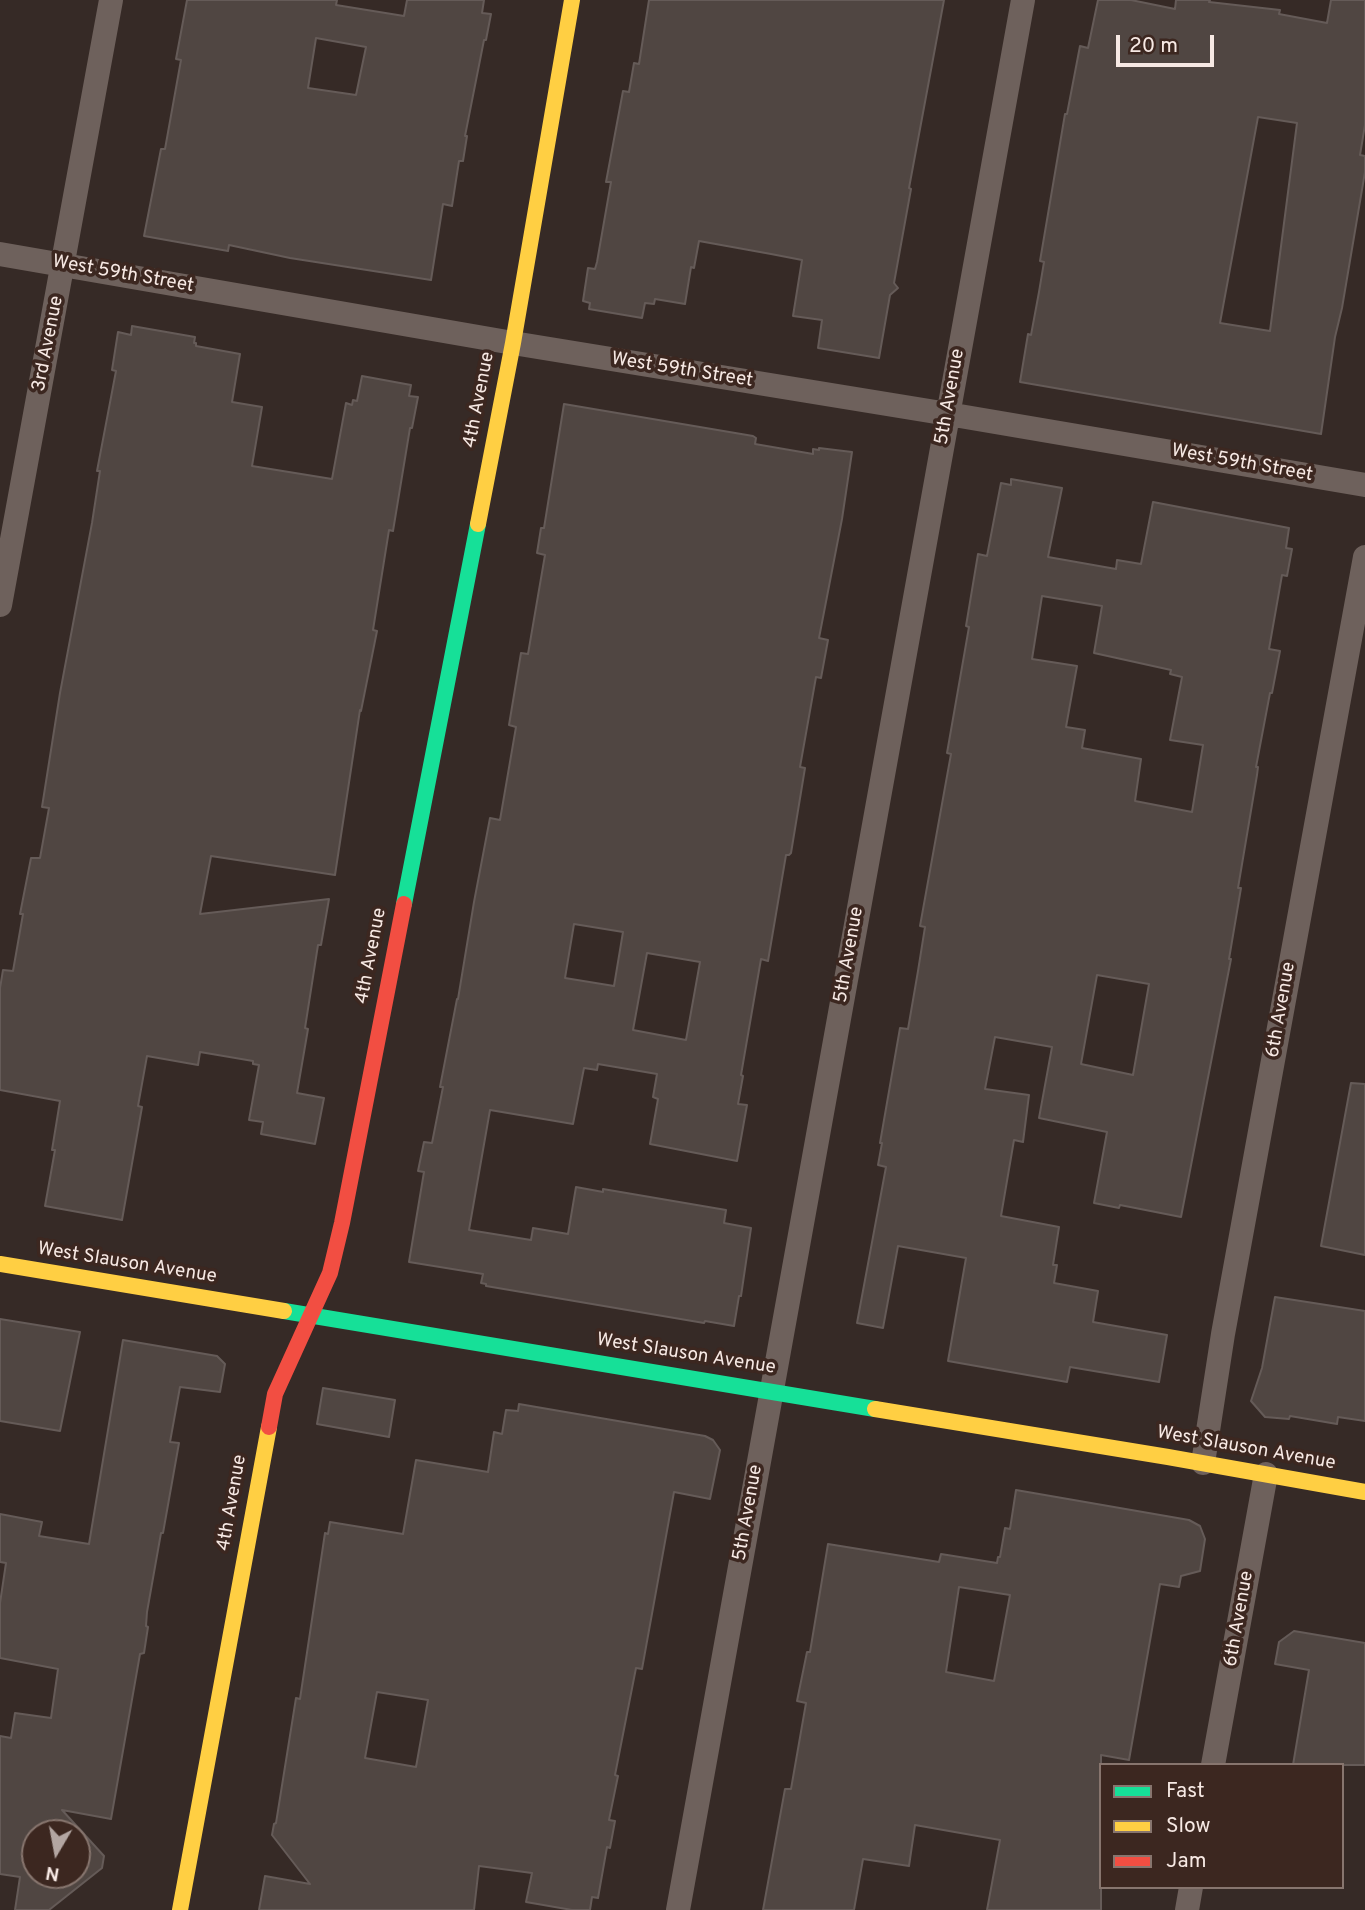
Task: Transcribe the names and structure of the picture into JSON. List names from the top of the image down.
{
  "streets": {
    "street": [
      "West 59th Street",
      "3rd Avenue",
      "5th Avenue",
      "4th Avenue",
      "6th Avenue",
      "West Slauson Avenue"
    ]
  },
  "crossings": [
    ["West 59th Street", "3rd Avenue"],
    ["West 59th Street", "5th Avenue"],
    ["West 59th Street", "4th Avenue"],
    ["5th Avenue", "West Slauson Avenue"],
    ["4th Avenue", "West Slauson Avenue"],
    ["6th Avenue", "West Slauson Avenue"]
  ],
  "legend": ["Fast", "Slow", "Jam"],
  "scale_bar": "20 m",
  "north": "bottom"
}
